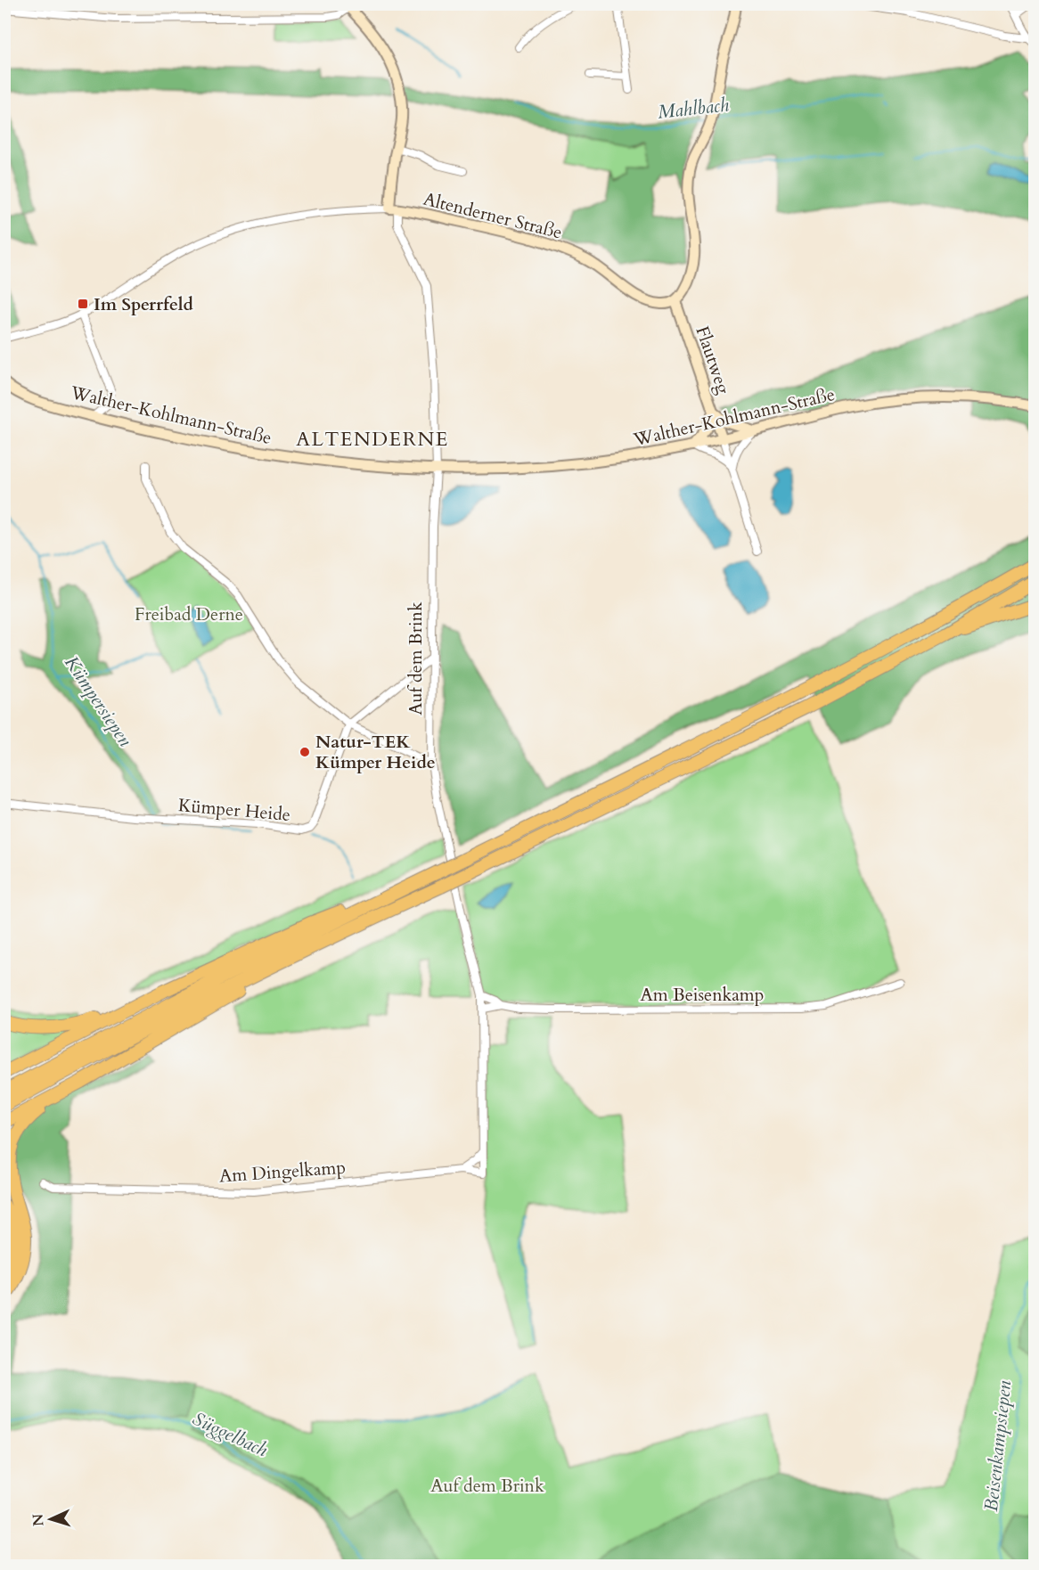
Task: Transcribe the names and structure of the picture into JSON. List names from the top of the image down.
{
  "streets": {
    "main road": [
      "Altenderner Straße",
      "Flautweg",
      "Walther-Kohlmann-Straße",
      "Auf dem Brink"
    ],
    "street": ["Kümper Heide", "Am Beisenkamp", "Am Dingelkamp"]
  },
  "crossings": [
    ["Altenderner Straße", "Flautweg"],
    ["Altenderner Straße", "Auf dem Brink"],
    ["Flautweg", "Walther-Kohlmann-Straße"],
    ["Walther-Kohlmann-Straße", "Auf dem Brink"],
    ["Auf dem Brink", "Am Beisenkamp"],
    ["Auf dem Brink", "Am Dingelkamp"]
  ],
  "districts": ["ALTENDERNE"],
  "water": [
    "Mahlbach",
    "Kümpersiepen",
    "Süggelbach",
    "Beisenkampsiepen"
  ],
  "parks": ["Freibad Derne", "Auf dem Brink"],
  "places": {
    "transit": ["Im Sperrfeld"],
    "other": ["Natur-TEK Kümper Heide"]
  },
  "north": "left"
}
